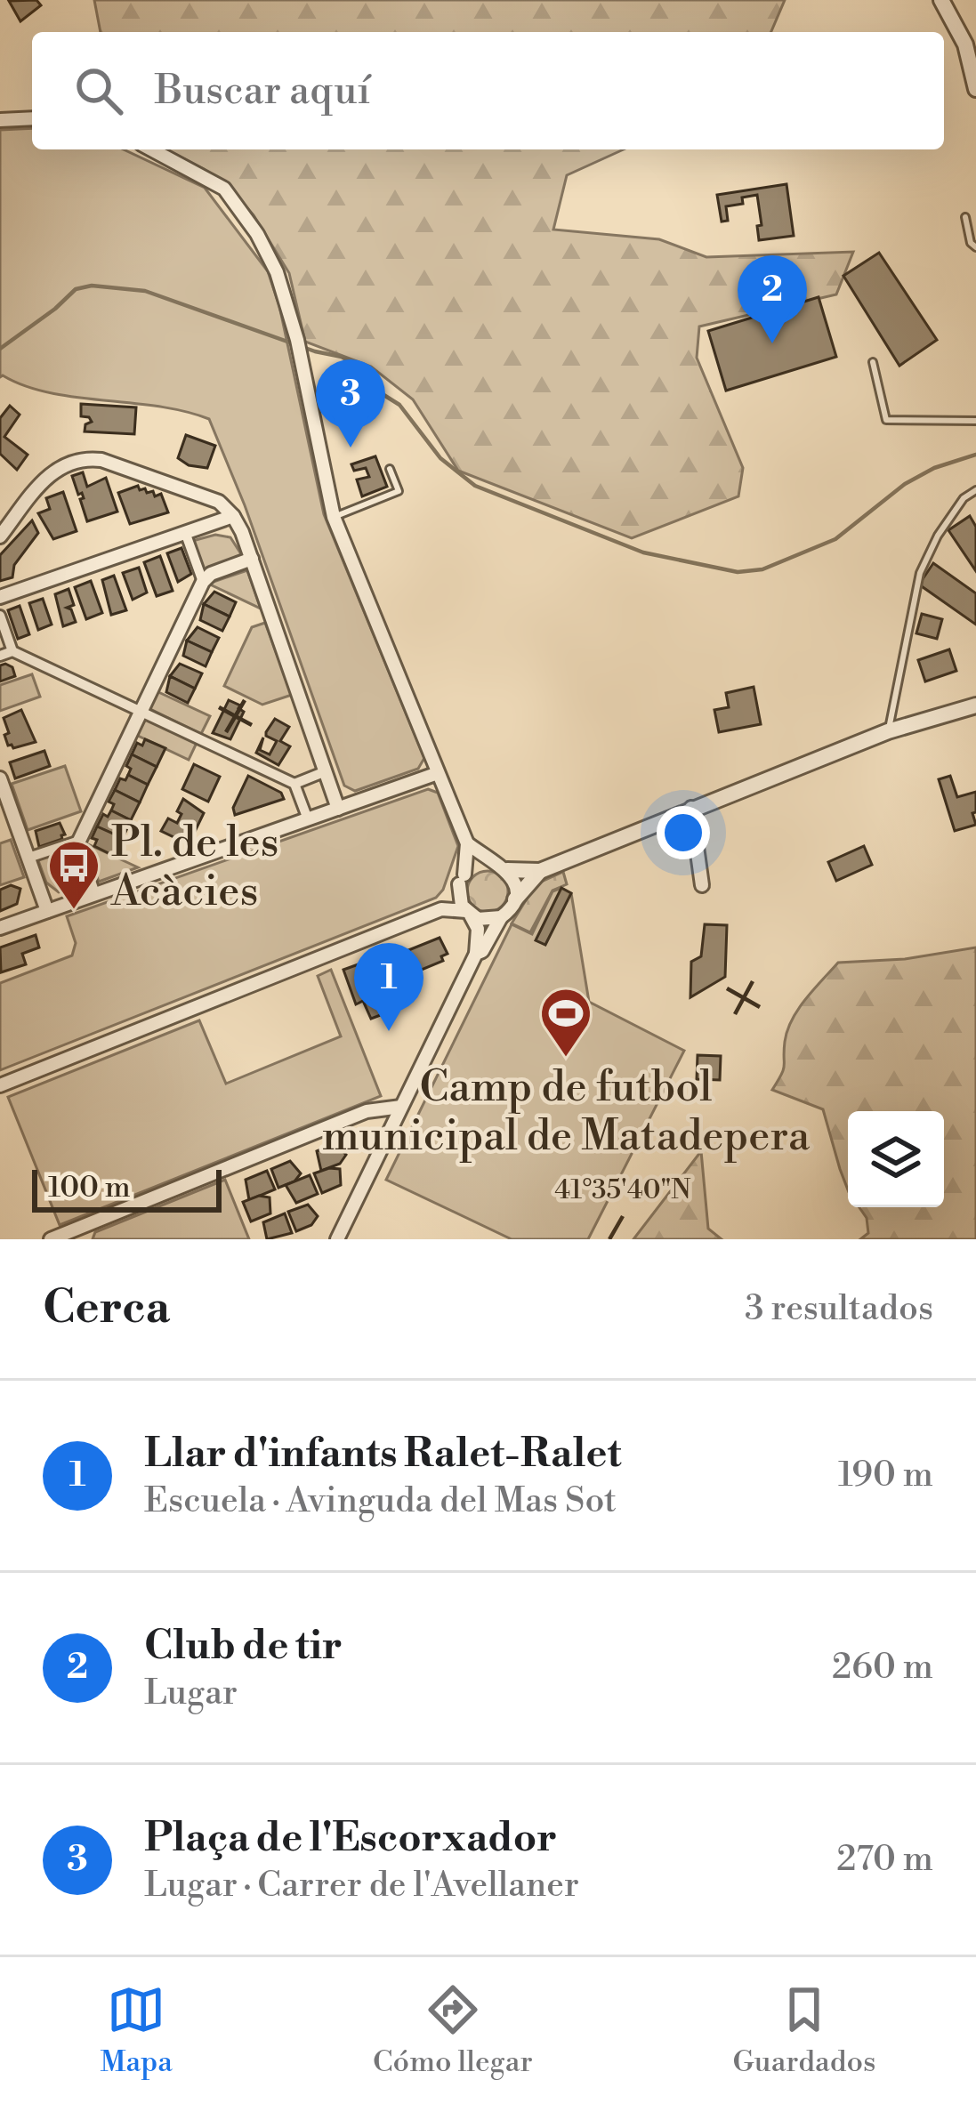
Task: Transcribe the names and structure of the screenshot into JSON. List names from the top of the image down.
{
  "places": {
    "bus stop": ["Pl. de les Acàcies"],
    "sports": ["Camp de futbol municipal de Matadepera"]
  },
  "scale_bar": "100 m",
  "page": {
    "search": "Buscar aquí",
    "pins": ["2", "3", "1"],
    "scale": "100 m",
    "heading": ["Cerca", "3 resultados"],
    "list": [
      {
        "mark": "1",
        "name": "Llar d'infants Ralet-Ralet",
        "note": "Escuela · Avinguda del Mas Sot",
        "value": "190 m"
      },
      {
        "mark": "2",
        "name": "Club de tir",
        "note": "Lugar",
        "value": "260 m"
      },
      {
        "mark": "3",
        "name": "Plaça de l'Escorxador",
        "note": "Lugar · Carrer de l'Avellaner",
        "value": "270 m"
      }
    ],
    "nav": ["Mapa", "Cómo llegar", "Guardados"]
  },
  "coordinates": ["41°35'40\"N"]
}
